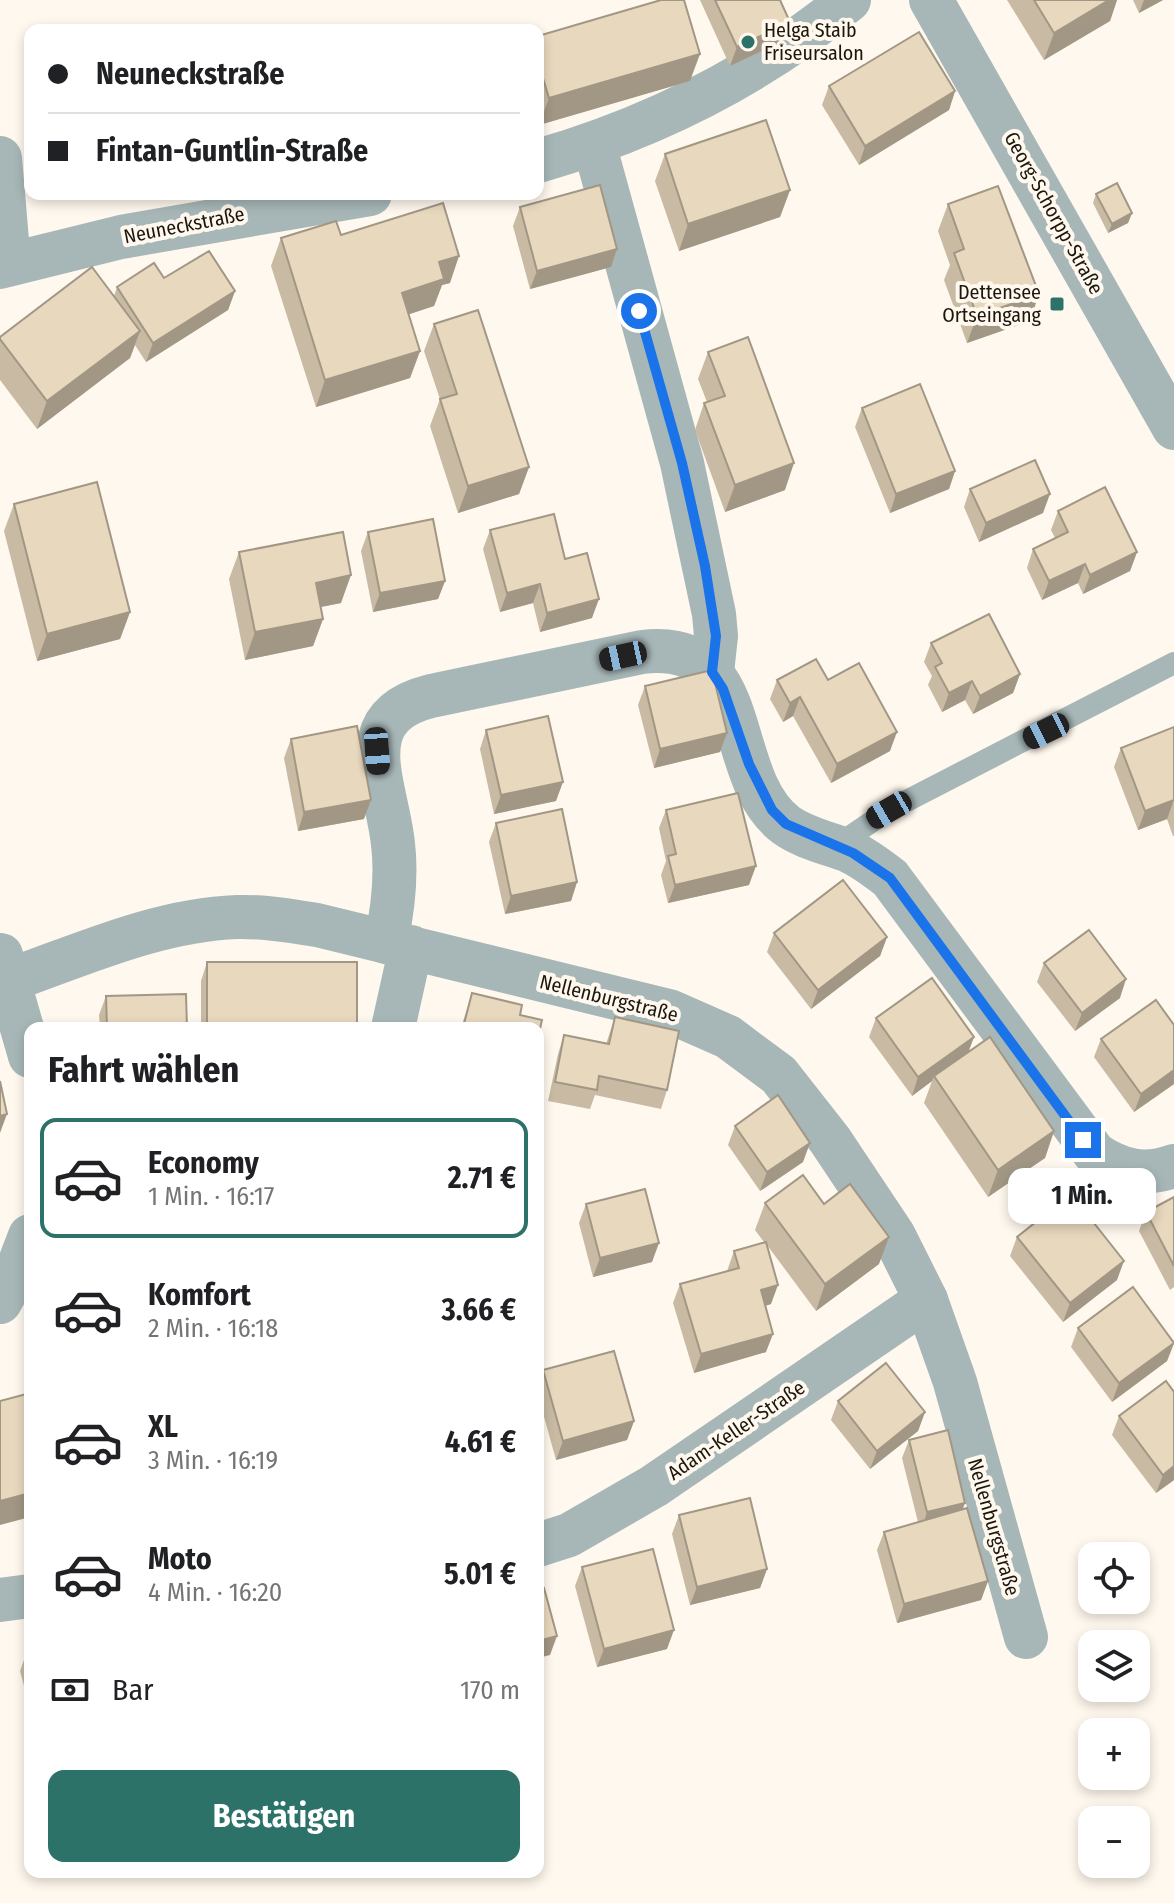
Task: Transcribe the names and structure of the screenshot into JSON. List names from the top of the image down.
{
  "streets": {
    "street": [
      "Georg-Schorpp-Straße",
      "Neuneckstraße",
      "Nellenburgstraße",
      "Adam-Keller-Straße"
    ]
  },
  "crossings": [
    ["Nellenburgstraße", "Adam-Keller-Straße"]
  ],
  "places": {
    "other": ["Helga Staib Friseursalon"],
    "transit": ["Dettensee Ortseingang"]
  },
  "page": {
    "banner": ["Neuneckstraße", "Fintan-Guntlin-Straße"],
    "heading": "Fahrt wählen",
    "list": [
      {
        "name": "Economy",
        "note": "1 Min. · 16:17",
        "value": "2.71 €"
      },
      {
        "name": "Komfort",
        "note": "2 Min. · 16:18",
        "value": "3.66 €"
      },
      {
        "name": "XL",
        "note": "3 Min. · 16:19",
        "value": "4.61 €"
      },
      {
        "name": "Moto",
        "note": "4 Min. · 16:20",
        "value": "5.01 €"
      }
    ],
    "bubble": "1 Min.",
    "map_buttons": ["+", "−"],
    "pay": ["Bar", "170 m"],
    "buttons": "Bestätigen"
  }
}
